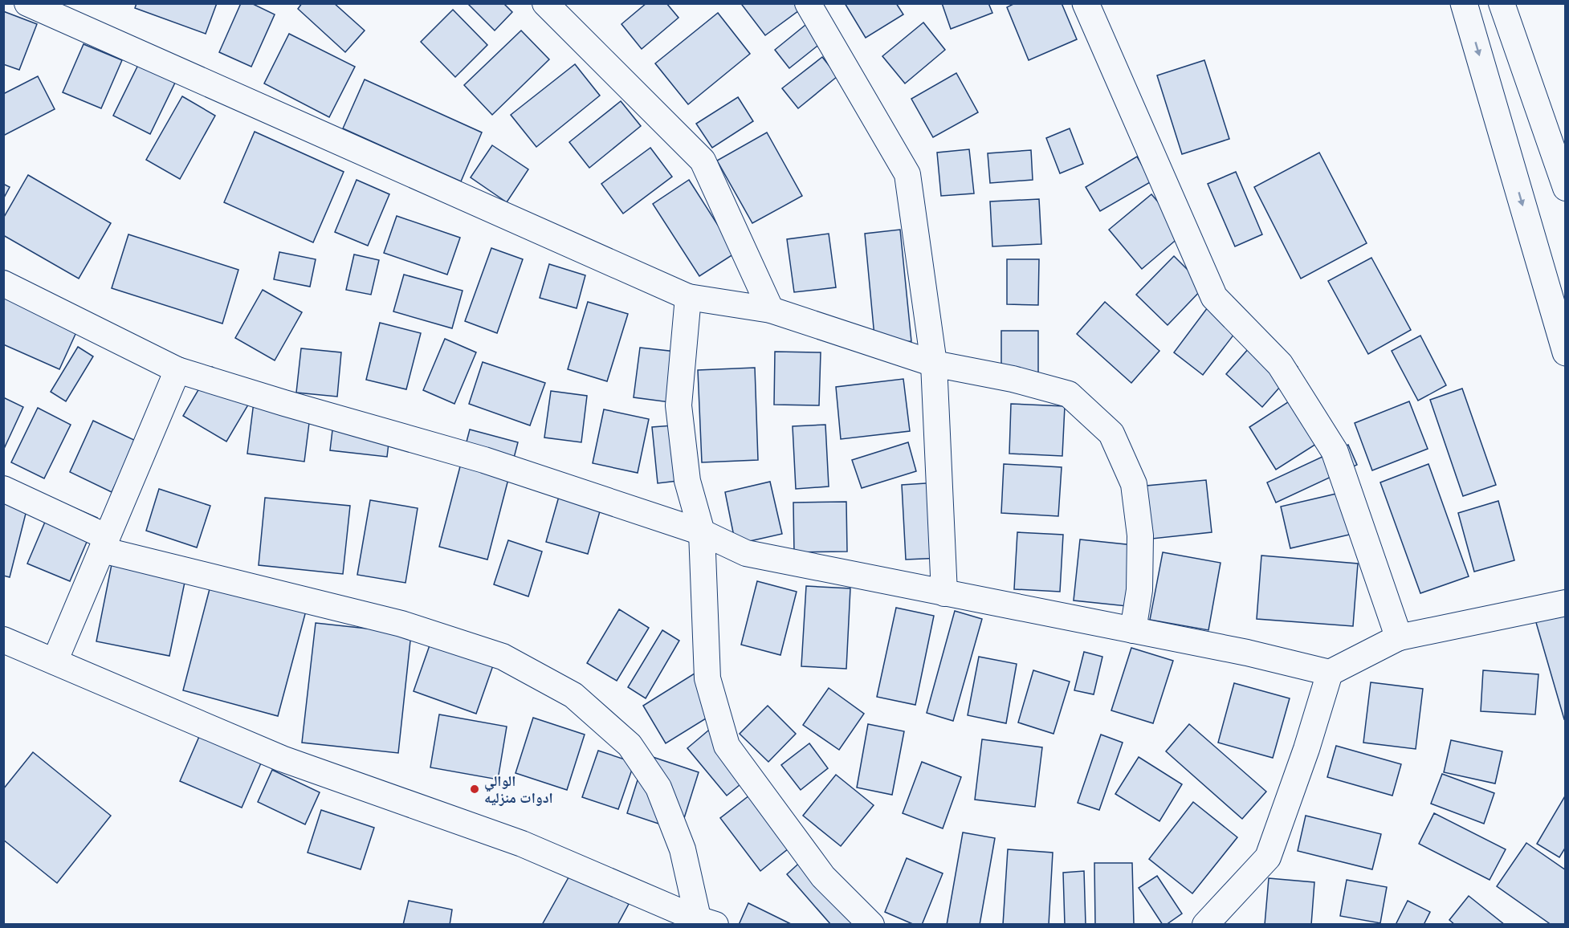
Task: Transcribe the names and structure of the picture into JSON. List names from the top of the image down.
{
  "places": ["الوالي ادوات منزليه"]
}
